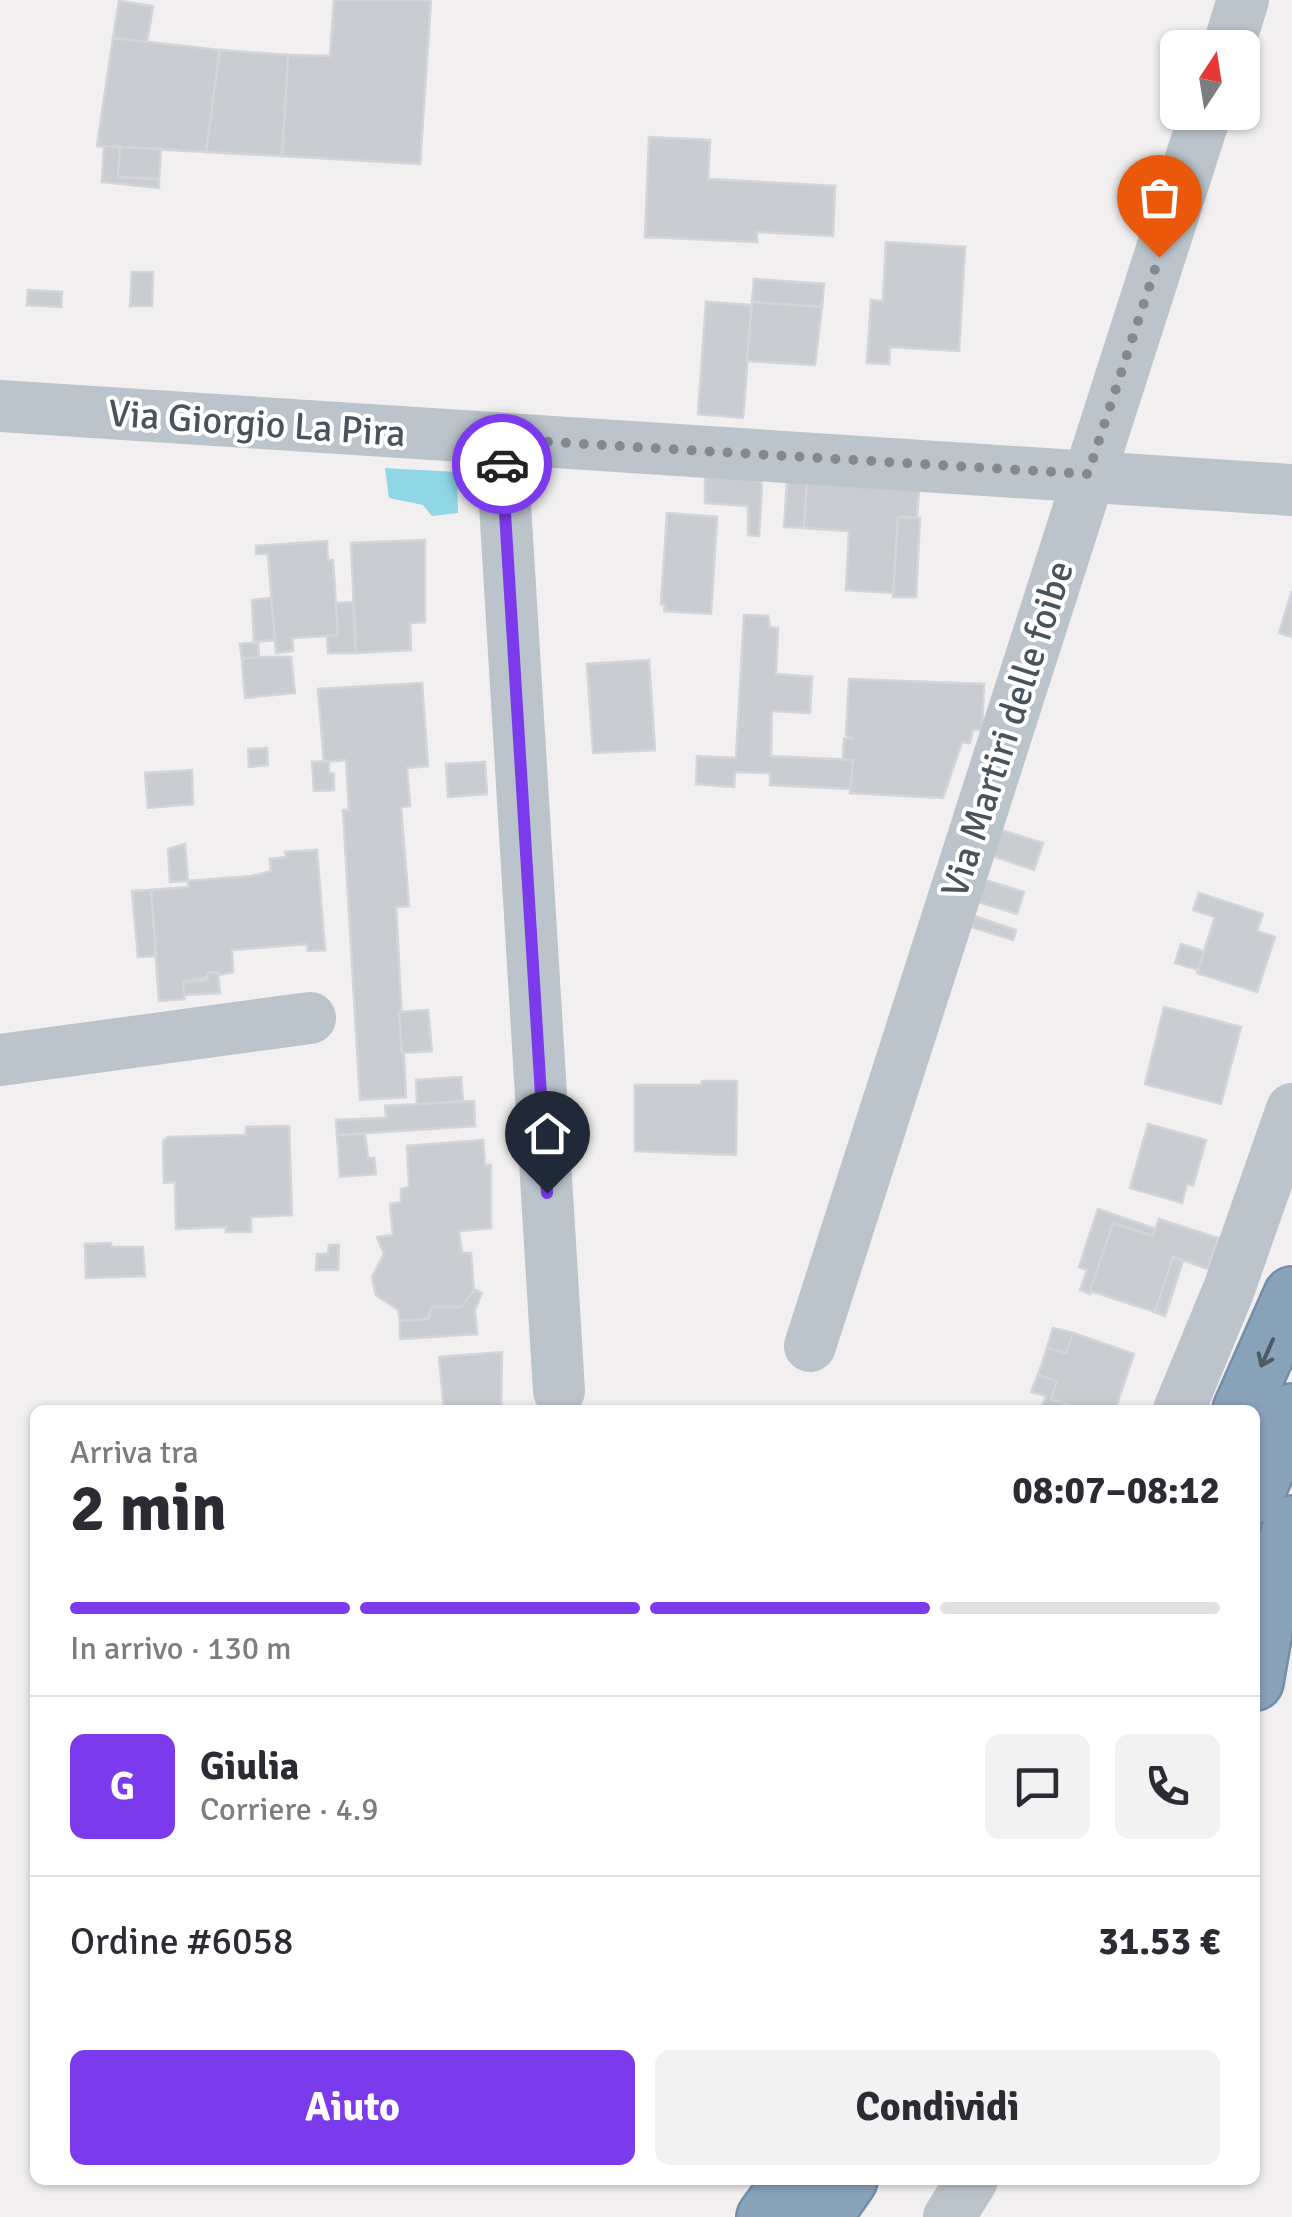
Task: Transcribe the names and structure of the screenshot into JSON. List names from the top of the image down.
{
  "streets": {
    "street": ["Via Giorgio La Pira", "Via Martiri delle foibe"]
  },
  "crossings": [
    ["Via Giorgio La Pira", "Via Martiri delle foibe"]
  ],
  "north": "top",
  "page": {
    "heading": ["2 min", "Arriva tra", "08:07–08:12"],
    "panel": [
      "Giulia",
      "Corriere · 4.9",
      "Ordine #6058",
      "31.53 €"
    ],
    "bar": "In arrivo · 130 m",
    "round": "G",
    "buttons": ["Aiuto", "Condividi"]
  }
}
